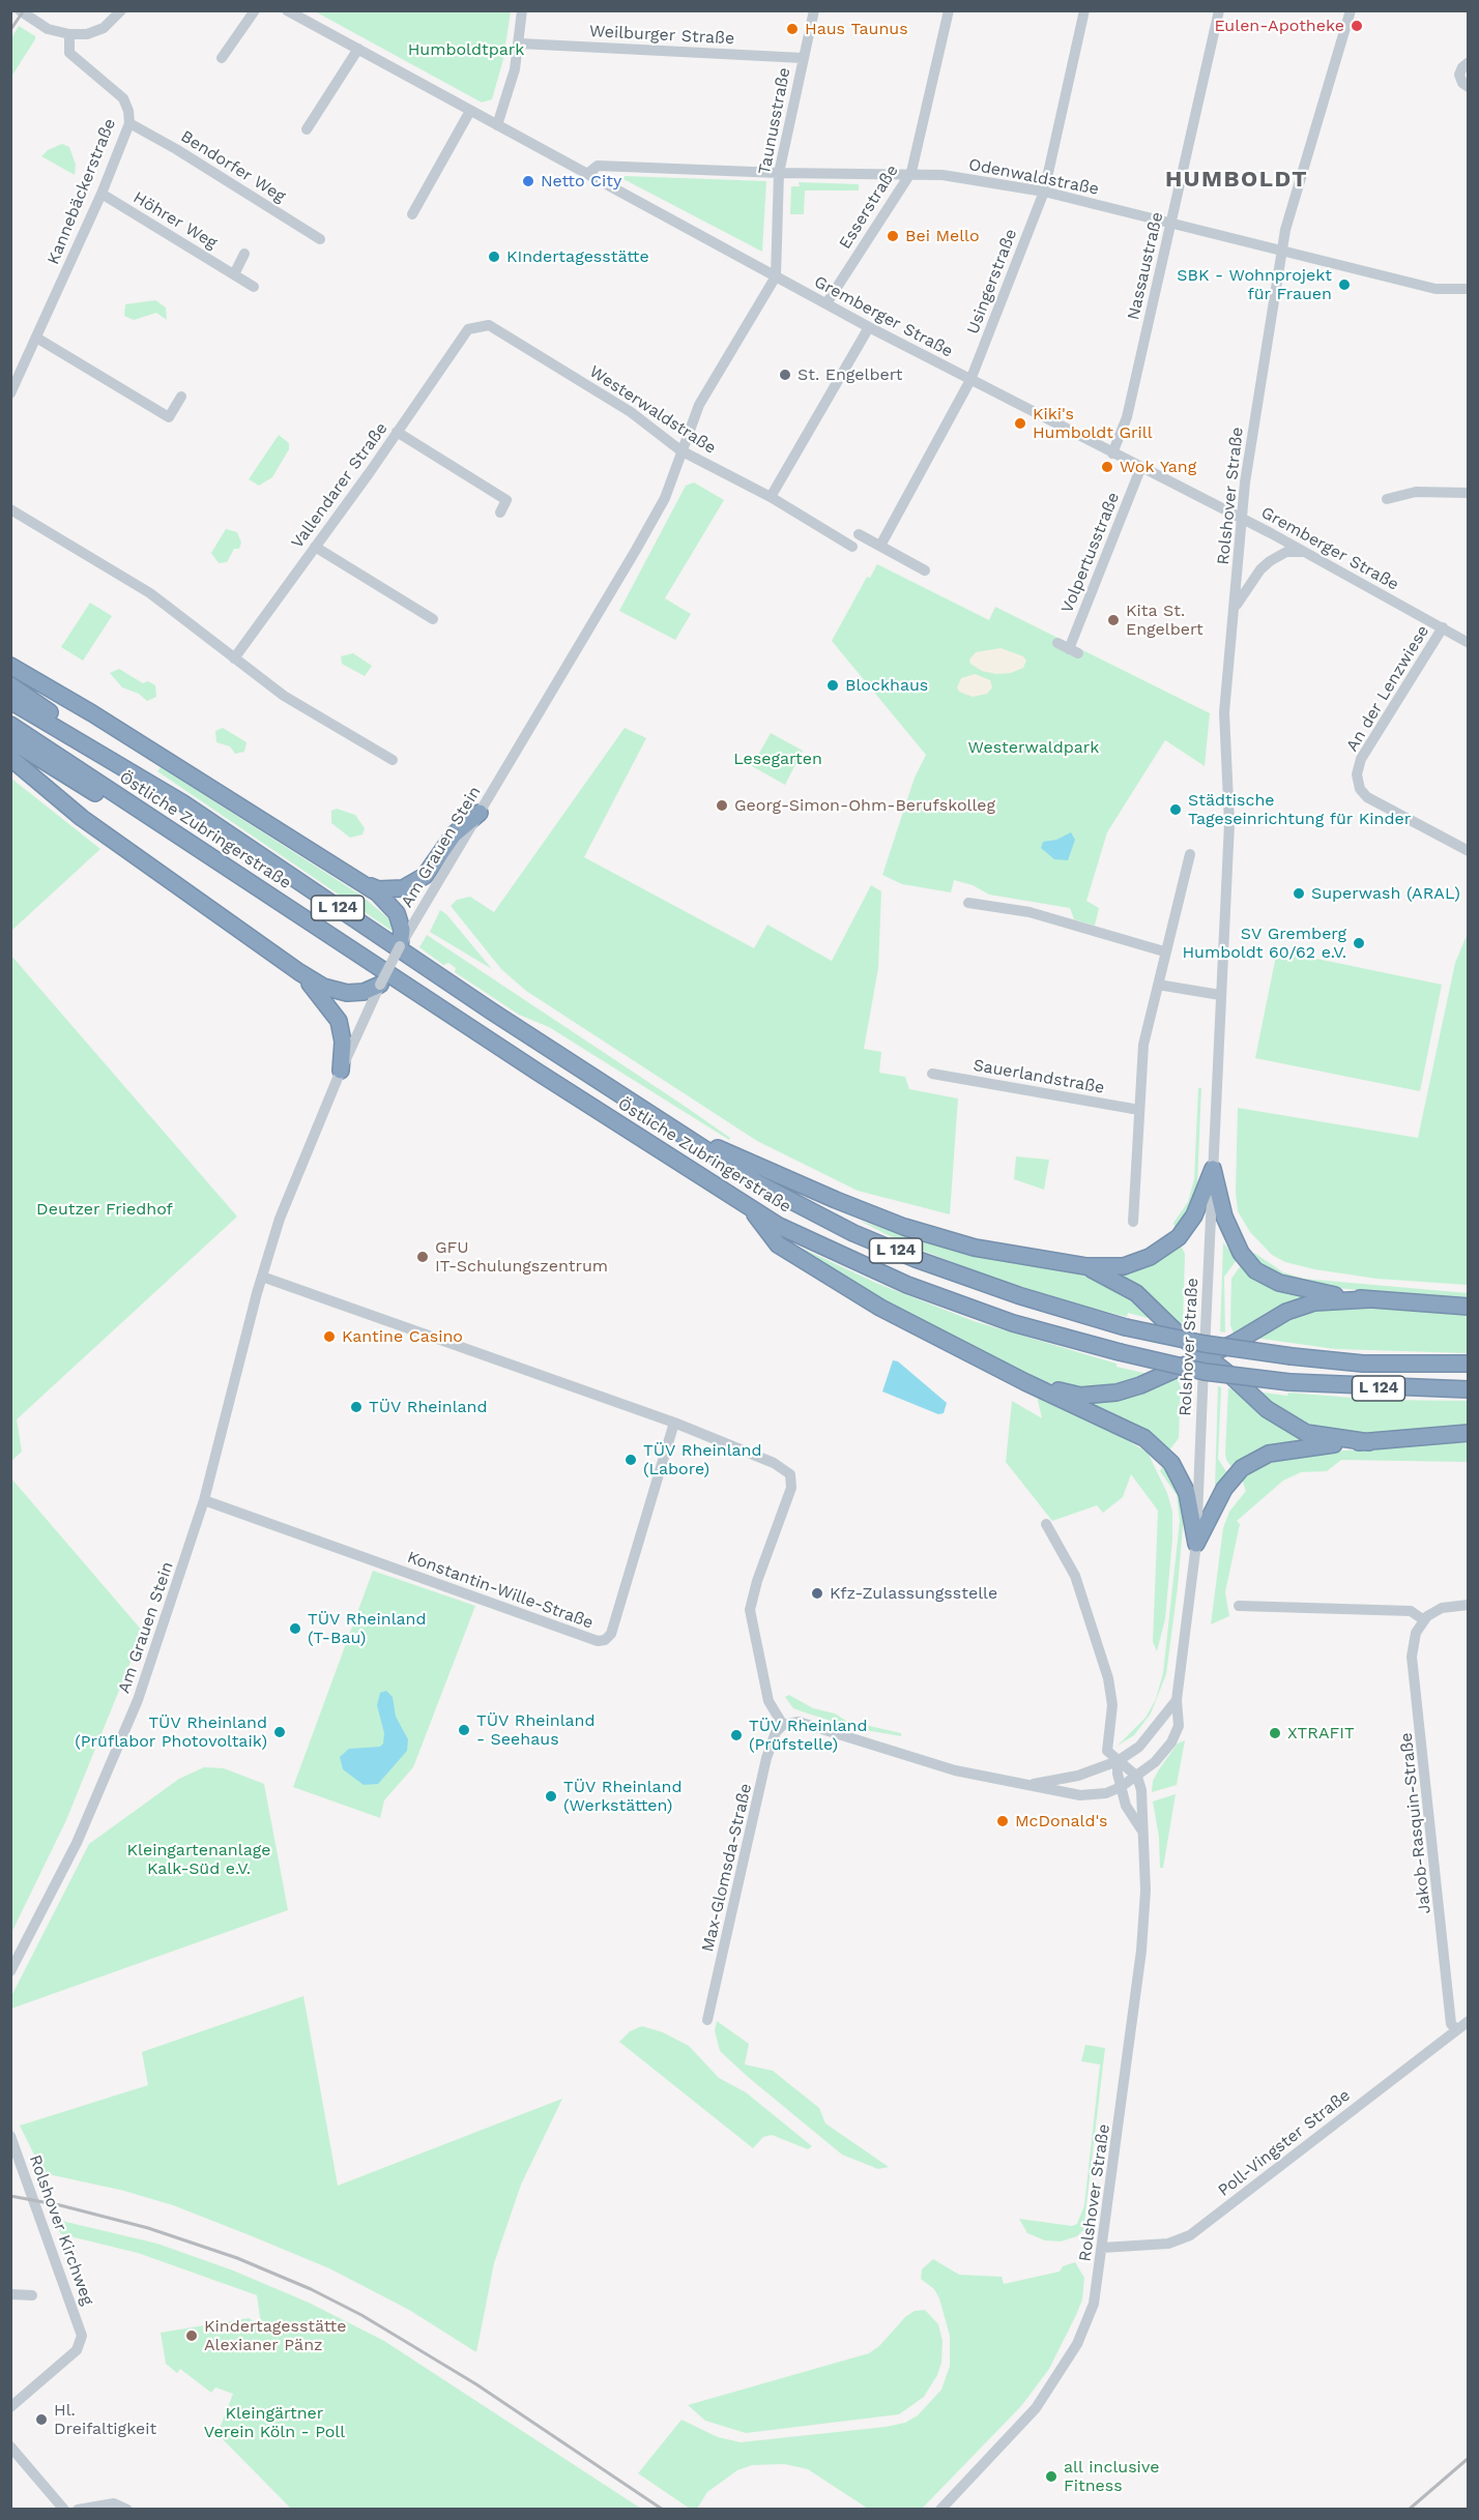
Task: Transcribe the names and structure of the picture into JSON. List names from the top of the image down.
{
  "streets": {
    "highway": ["Östliche Zubringerstraße", "L 124"],
    "street": [
      "Weilburger Straße",
      "Taunusstraße",
      "Bendorfer Weg",
      "Odenwaldstraße",
      "Kannebäckerstraße",
      "Esserstraße",
      "Höhrer Weg",
      "Nassaustraße",
      "Usingerstraße",
      "Gremberger Straße",
      "Westerwaldstraße",
      "Vallendarer Straße",
      "Rolshover Straße",
      "Volpertusstraße",
      "An der Lenzwiese",
      "Am Grauen Stein",
      "Sauerlandstraße",
      "Konstantin-Wille-Straße",
      "Jakob-Rasquin-Straße",
      "Max-Glomsda-Straße",
      "Poll-Vingster Straße",
      "Rolshover Kirchweg"
    ]
  },
  "crossings": [
    ["Weilburger Straße", "Taunusstraße"],
    ["Taunusstraße", "Odenwaldstraße"],
    ["Taunusstraße", "Gremberger Straße"],
    ["Taunusstraße", "Am Grauen Stein"],
    ["Bendorfer Weg", "Kannebäckerstraße"],
    ["Odenwaldstraße", "Esserstraße"],
    ["Odenwaldstraße", "Nassaustraße"],
    ["Odenwaldstraße", "Usingerstraße"],
    ["Odenwaldstraße", "Gremberger Straße"],
    ["Odenwaldstraße", "Rolshover Straße"],
    ["Kannebäckerstraße", "Höhrer Weg"],
    ["Esserstraße", "Gremberger Straße"],
    ["Nassaustraße", "Gremberger Straße"],
    ["Usingerstraße", "Gremberger Straße"],
    ["Gremberger Straße", "Rolshover Straße"],
    ["Gremberger Straße", "Volpertusstraße"],
    ["Gremberger Straße", "An der Lenzwiese"],
    ["Gremberger Straße", "Am Grauen Stein"],
    ["Westerwaldstraße", "Vallendarer Straße"],
    ["Westerwaldstraße", "Am Grauen Stein"],
    ["Rolshover Straße", "Poll-Vingster Straße"],
    ["Östliche Zubringerstraße", "L 124"],
    ["Am Grauen Stein", "Konstantin-Wille-Straße"],
    ["Jakob-Rasquin-Straße", "Poll-Vingster Straße"]
  ],
  "districts": ["HUMBOLDT"],
  "parks": [
    "Humboldtpark",
    "Westerwaldpark",
    "Lesegarten",
    "Deutzer Friedhof",
    "Kleingartenanlage Kalk-Süd e.V.",
    "Kleingärtner Verein Köln - Poll"
  ],
  "places": [
    "Eulen-Apotheke",
    "Haus Taunus",
    "Netto City",
    "Bei Mello",
    "KIndertagesstätte",
    "SBK - Wohnprojekt für Frauen",
    "St. Engelbert",
    "Kiki's Humboldt Grill",
    "Wok Yang",
    "Kita St. Engelbert",
    "Blockhaus",
    "Georg-Simon-Ohm-Berufskolleg",
    "Städtische Tageseinrichtung für Kinder",
    "Superwash (ARAL)",
    "SV Gremberg Humboldt 60/62 e.V.",
    "GFU IT-Schulungszentrum",
    "Kantine Casino",
    "TÜV Rheinland",
    "TÜV Rheinland (Labore)",
    "Kfz-Zulassungsstelle",
    "TÜV Rheinland (T-Bau)",
    "TÜV Rheinland - Seehaus",
    "TÜV Rheinland (Prüflabor Photovoltaik)",
    "XTRAFIT",
    "TÜV Rheinland (Prüfstelle)",
    "TÜV Rheinland (Werkstätten)",
    "McDonald's",
    "Kindertagesstätte Alexianer Pänz",
    "Hl. Dreifaltigkeit",
    "all inclusive Fitness"
  ]
}
